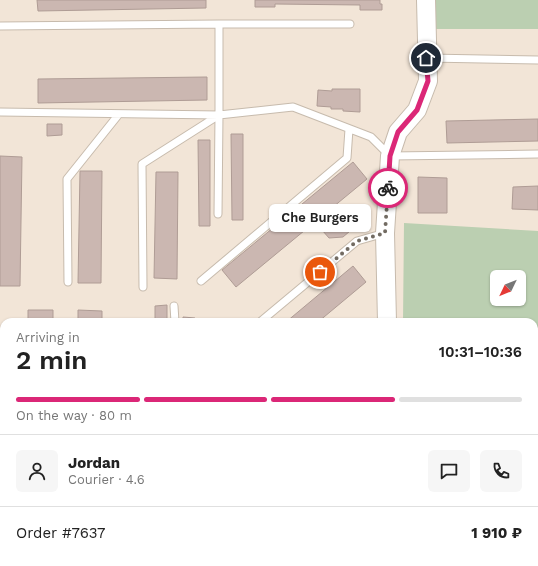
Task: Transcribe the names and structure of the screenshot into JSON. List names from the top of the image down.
{
  "places": ["Che Burgers"],
  "north": "bottom left",
  "page": {
    "bubble": "Che Burgers",
    "heading": ["2 min", "Arriving in", "10:31–10:36"],
    "panel": [
      "Jordan",
      "Courier · 4.6",
      "Order #7637",
      "1 910 ₽"
    ],
    "bar": "On the way · 80 m"
  }
}
